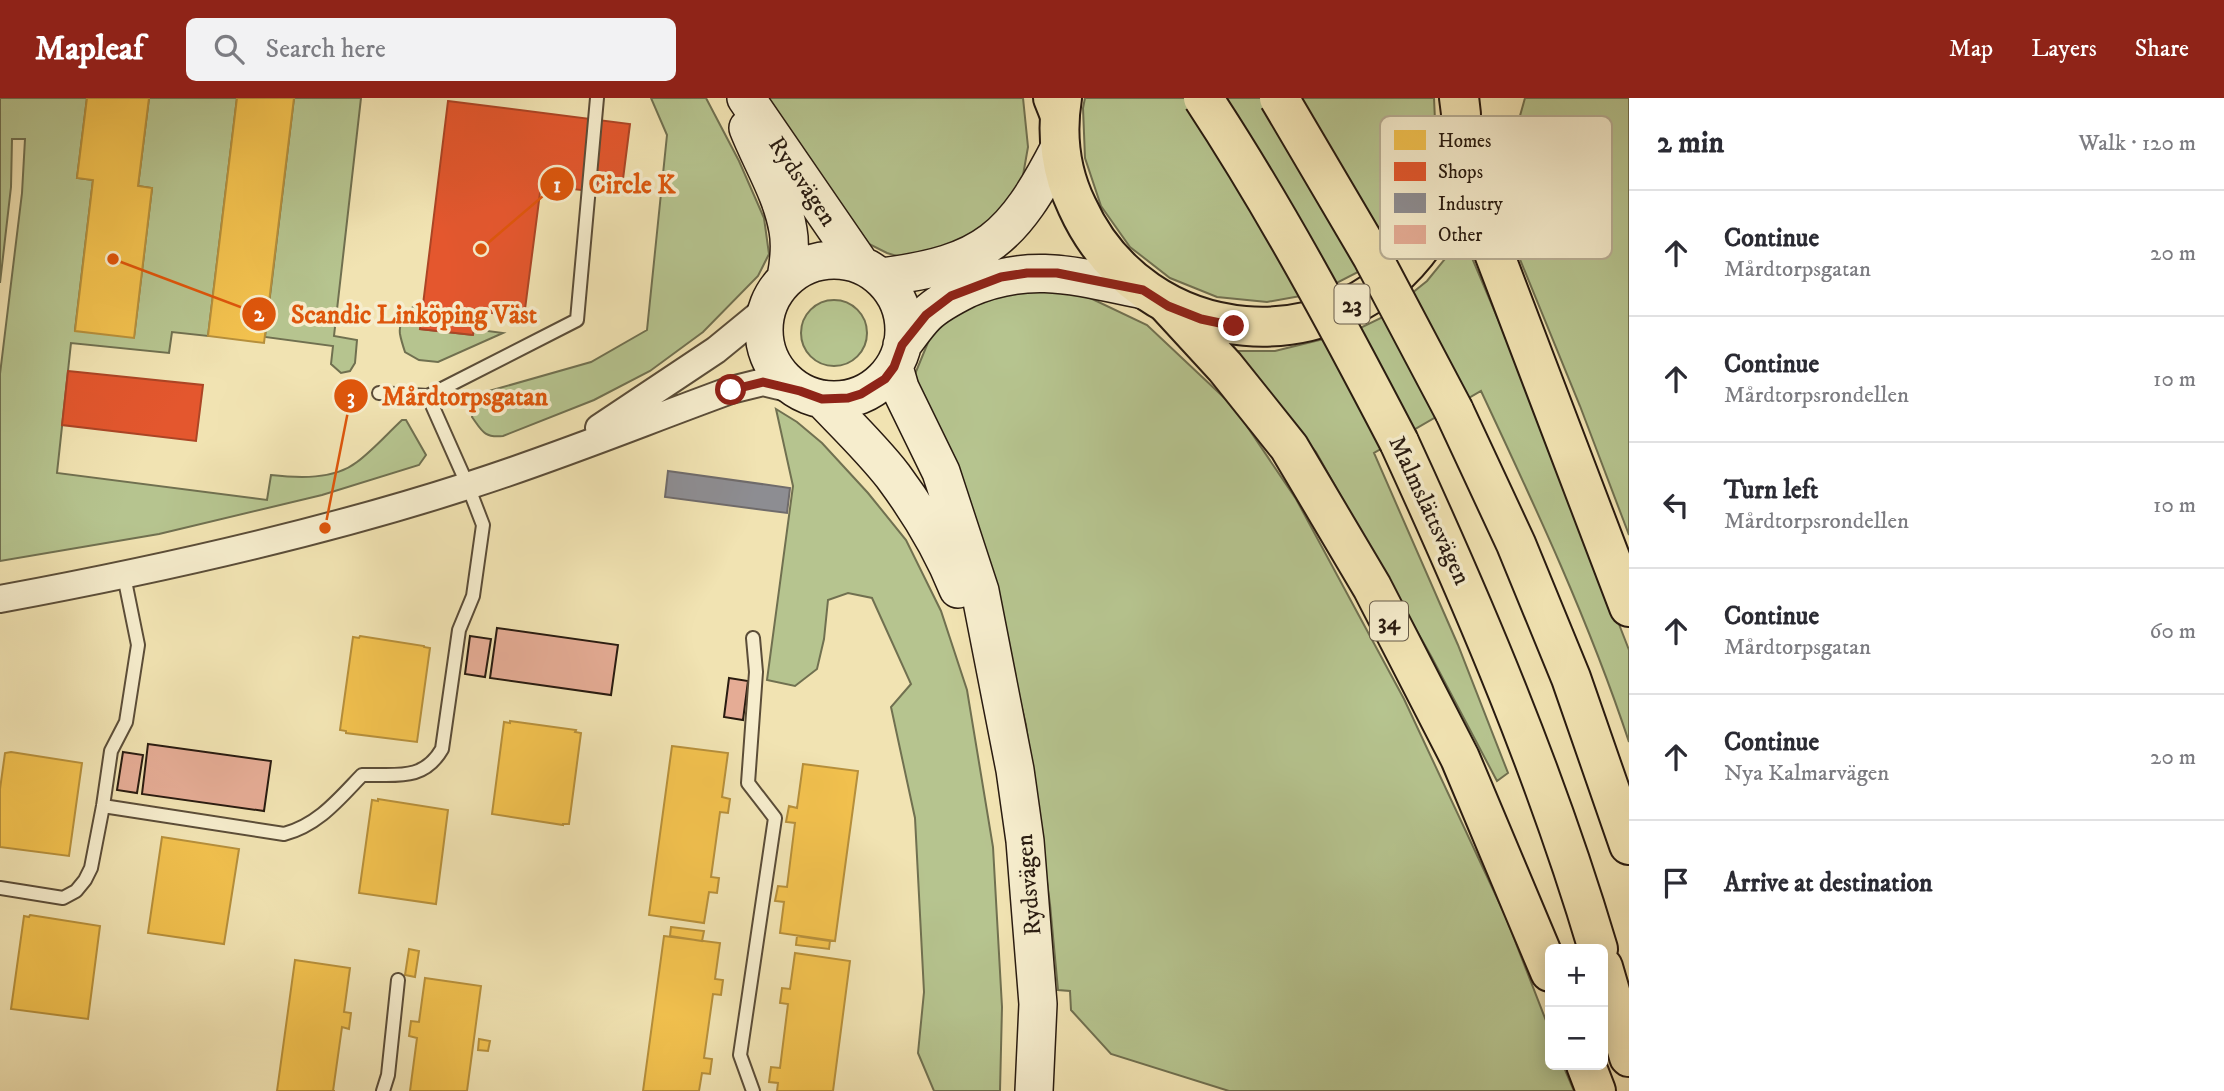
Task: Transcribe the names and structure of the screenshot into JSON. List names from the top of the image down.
{
  "streets": {
    "main road": ["23", "Malmslättsvägen", "34"],
    "street": ["Rydsvägen"]
  },
  "crossings": [
    ["23", "34"]
  ],
  "places": ["Circle K", "Scandic Linköping Väst", "Mårdtorpsgatan"],
  "legend": [
    "Homes",
    "Shops",
    "Industry",
    "Other"
  ],
  "page": {
    "header": "Mapleaf",
    "search": "Search here",
    "nav": ["Map", "Layers", "Share"],
    "heading": ["2 min", "Walk · 120 m"],
    "list": [
      ["Continue", "Mårdtorpsgatan", "20 m"],
      ["Continue", "Mårdtorpsrondellen", "10 m"],
      ["Turn left", "Mårdtorpsrondellen", "10 m"],
      ["Continue", "Mårdtorpsgatan", "60 m"],
      ["Continue", "Nya Kalmarvägen", "20 m"],
      "Arrive at destination"
    ],
    "map_buttons": ["+", "−"]
  }
}
